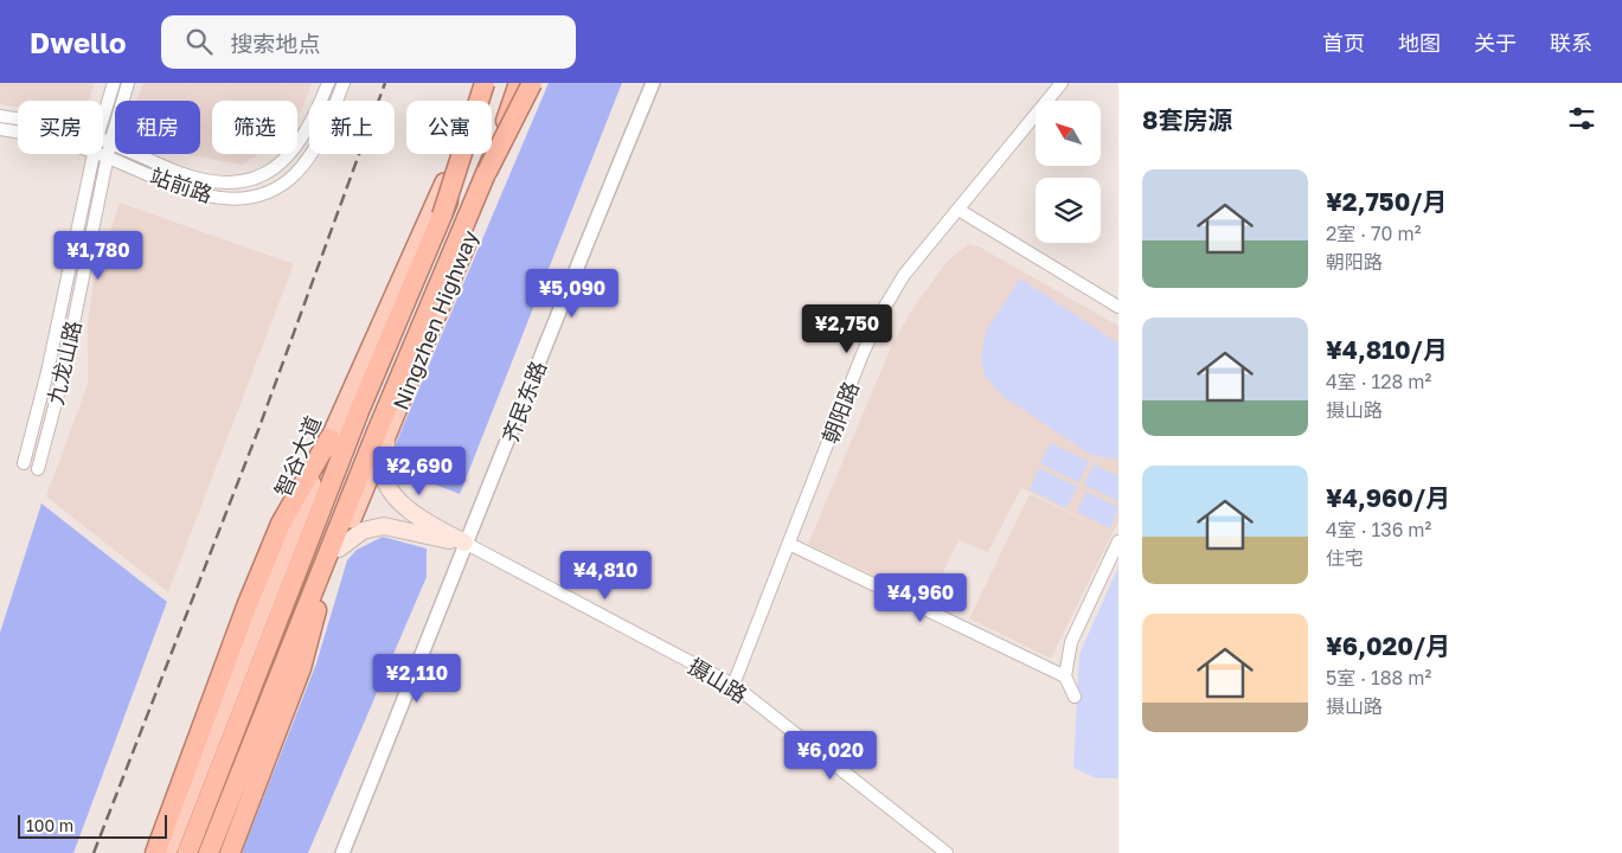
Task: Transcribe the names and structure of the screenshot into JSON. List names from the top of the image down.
{
  "streets": {
    "highway": ["智谷大道"],
    "main road": ["Ningzhen Highway"],
    "street": [
      "站前路",
      "九龙山路",
      "齐民东路",
      "朝阳路",
      "摄山路"
    ]
  },
  "crossings": [
    ["站前路", "九龙山路"],
    ["齐民东路", "摄山路"],
    ["朝阳路", "摄山路"]
  ],
  "scale_bar": "100 m",
  "north": "top left",
  "page": {
    "header": "Dwello",
    "search": "搜索地点",
    "nav": [
      "首页",
      "地图",
      "关于",
      "联系"
    ],
    "heading": "8套房源",
    "chip": [
      "买房",
      "租房",
      "筛选",
      "新上",
      "公寓"
    ],
    "list": [
      {
        "name": "¥2,750/月",
        "note": "2室 · 70 m² · 朝阳路"
      },
      {
        "name": "¥4,810/月",
        "note": "4室 · 128 m² · 摄山路"
      },
      {
        "name": "¥4,960/月",
        "note": "4室 · 136 m² · 住宅"
      },
      {
        "name": "¥6,020/月",
        "note": "5室 · 188 m² · 摄山路"
      }
    ],
    "price": [
      "¥1,780",
      "¥5,090",
      "¥2,750",
      "¥2,690",
      "¥4,810",
      "¥4,960",
      "¥2,110",
      "¥6,020"
    ],
    "scale": "100 m"
  }
}
